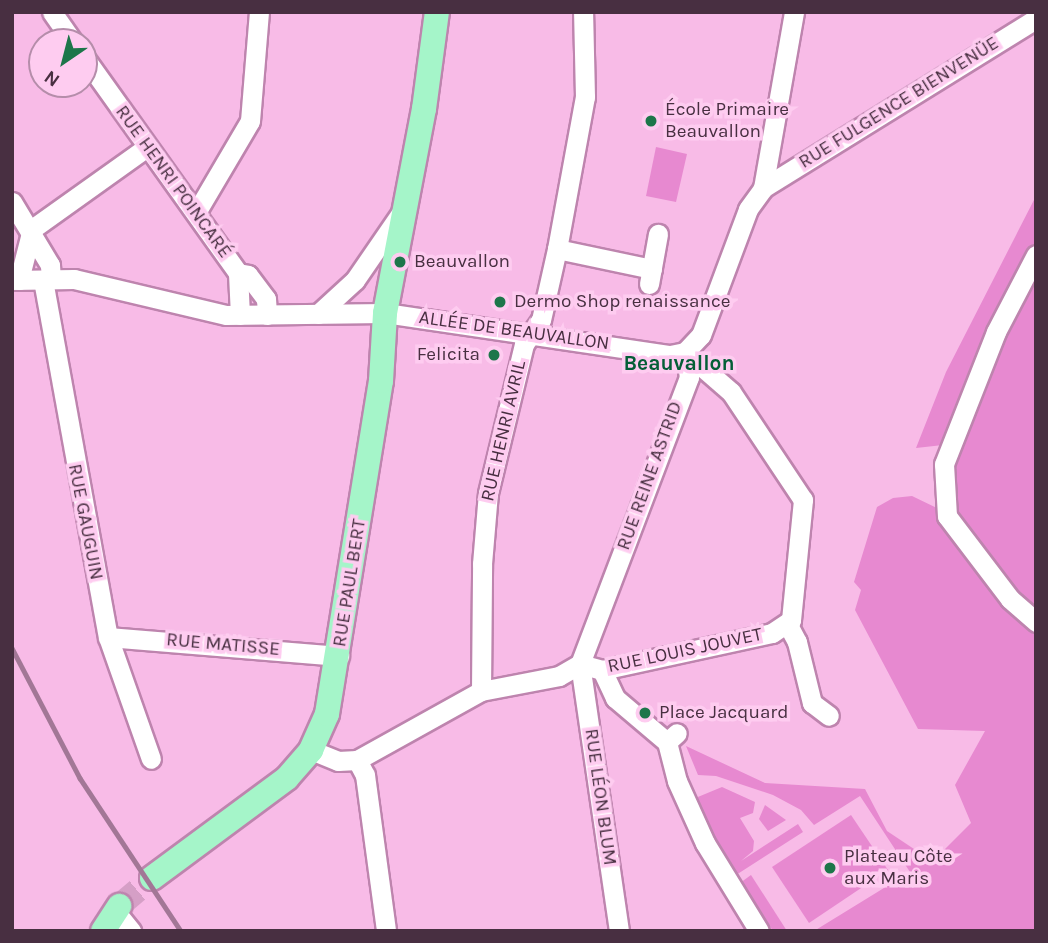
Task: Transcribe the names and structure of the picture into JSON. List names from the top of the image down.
{
  "streets": {
    "main road": ["RUE PAUL BERT"],
    "street": [
      "RUE FULGENCE BIENVENÜE",
      "RUE HENRI POINCARÉ",
      "ALLÉE DE BEAUVALLON",
      "RUE HENRI AVRIL",
      "RUE REINE ASTRID",
      "RUE GAUGUIN",
      "RUE MATISSE",
      "RUE LOUIS JOUVET",
      "RUE LÉON BLUM"
    ]
  },
  "crossings": [
    ["RUE HENRI POINCARÉ", "ALLÉE DE BEAUVALLON"],
    ["ALLÉE DE BEAUVALLON", "RUE HENRI AVRIL"],
    ["ALLÉE DE BEAUVALLON", "RUE REINE ASTRID"],
    ["ALLÉE DE BEAUVALLON", "RUE GAUGUIN"],
    ["ALLÉE DE BEAUVALLON", "RUE PAUL BERT"],
    ["ALLÉE DE BEAUVALLON", "RUE LOUIS JOUVET"],
    ["RUE REINE ASTRID", "RUE LOUIS JOUVET"],
    ["RUE REINE ASTRID", "RUE LÉON BLUM"],
    ["RUE GAUGUIN", "RUE MATISSE"],
    ["RUE PAUL BERT", "RUE MATISSE"],
    ["RUE LOUIS JOUVET", "RUE LÉON BLUM"]
  ],
  "districts": ["Beauvallon"],
  "places": [
    "École Primaire Beauvallon",
    "Beauvallon",
    "Dermo Shop renaissance",
    "Felicita",
    "Place Jacquard",
    "Plateau Côte aux Maris"
  ],
  "north": "bottom left"
}
